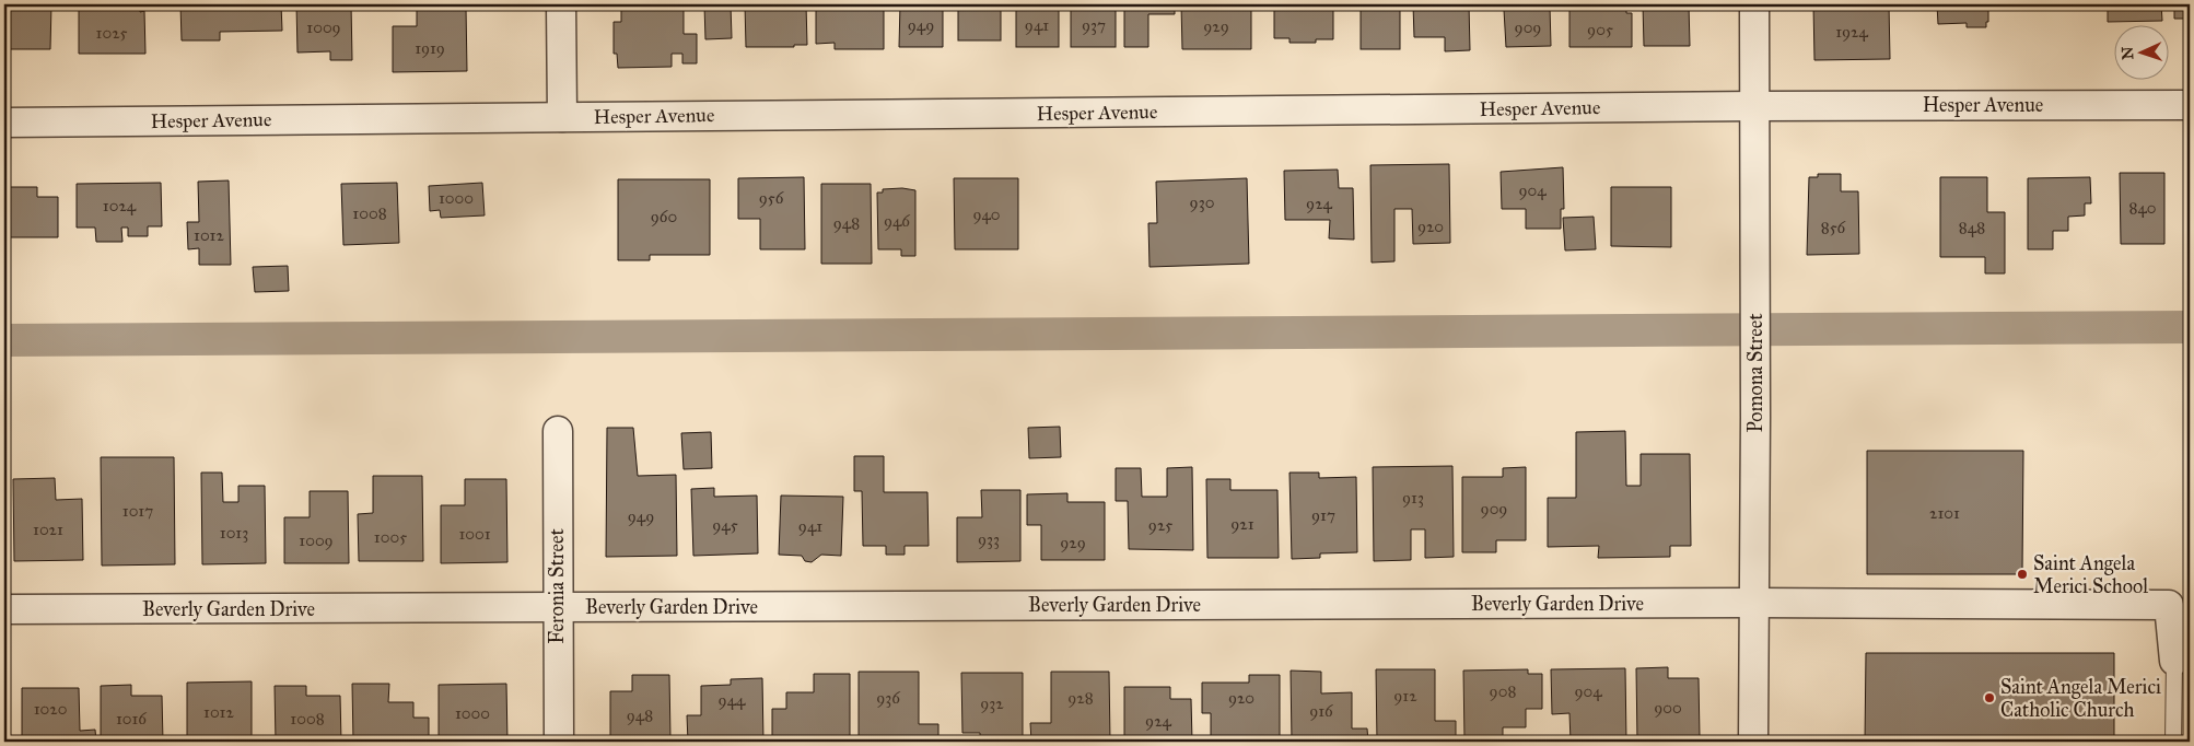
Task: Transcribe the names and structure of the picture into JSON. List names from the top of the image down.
{
  "streets": {
    "street": [
      "Hesper Avenue",
      "Pomona Street",
      "Feronia Street",
      "Beverly Garden Drive"
    ]
  },
  "crossings": [
    ["Hesper Avenue", "Pomona Street"],
    ["Pomona Street", "Beverly Garden Drive"],
    ["Feronia Street", "Beverly Garden Drive"]
  ],
  "places": ["Saint Angela Merici School", "Saint Angela Merici Catholic Church"],
  "house_numbers": [
    "949",
    "941",
    "937",
    "929",
    "1009",
    "909",
    "905",
    "1924",
    "1025",
    "1919",
    "904",
    "1000",
    "956",
    "930",
    "924",
    "1024",
    "840",
    "1008",
    "940",
    "960",
    "946",
    "948",
    "920",
    "856",
    "848",
    "1012",
    "913",
    "909",
    "1017",
    "2101",
    "917",
    "949",
    "921",
    "945",
    "925",
    "941",
    "1021",
    "1013",
    "1001",
    "1005",
    "933",
    "1009",
    "929",
    "908",
    "904",
    "912",
    "936",
    "928",
    "920",
    "944",
    "932",
    "900",
    "1020",
    "916",
    "1012",
    "1000",
    "948",
    "1016",
    "1008",
    "924"
  ],
  "north": "left"
}
